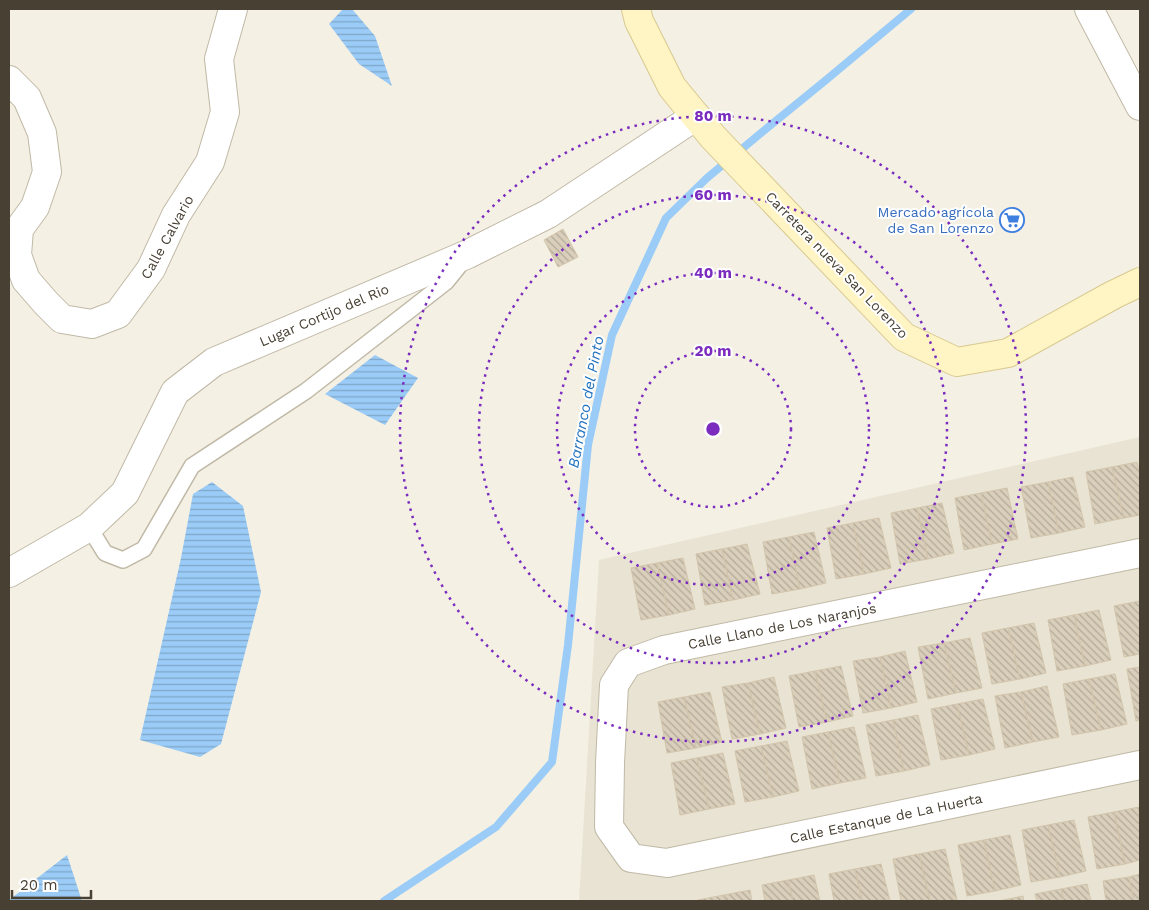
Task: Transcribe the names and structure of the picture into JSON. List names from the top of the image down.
{
  "streets": {
    "street": [
      "Calle Calvario",
      "Carretera nueva San Lorenzo",
      "Lugar Cortijo del Rio",
      "Calle Llano de Los Naranjos",
      "Calle Estanque de La Huerta"
    ]
  },
  "crossings": [
    ["Carretera nueva San Lorenzo", "Lugar Cortijo del Rio"],
    ["Calle Llano de Los Naranjos", "Calle Estanque de La Huerta"]
  ],
  "water": ["Barranco del Pinto"],
  "places": {
    "supermarket": ["Mercado agrícola de San Lorenzo"]
  },
  "scale_bar": "20 m",
  "rings": [
    "80 m",
    "60 m",
    "40 m",
    "20 m"
  ]
}
